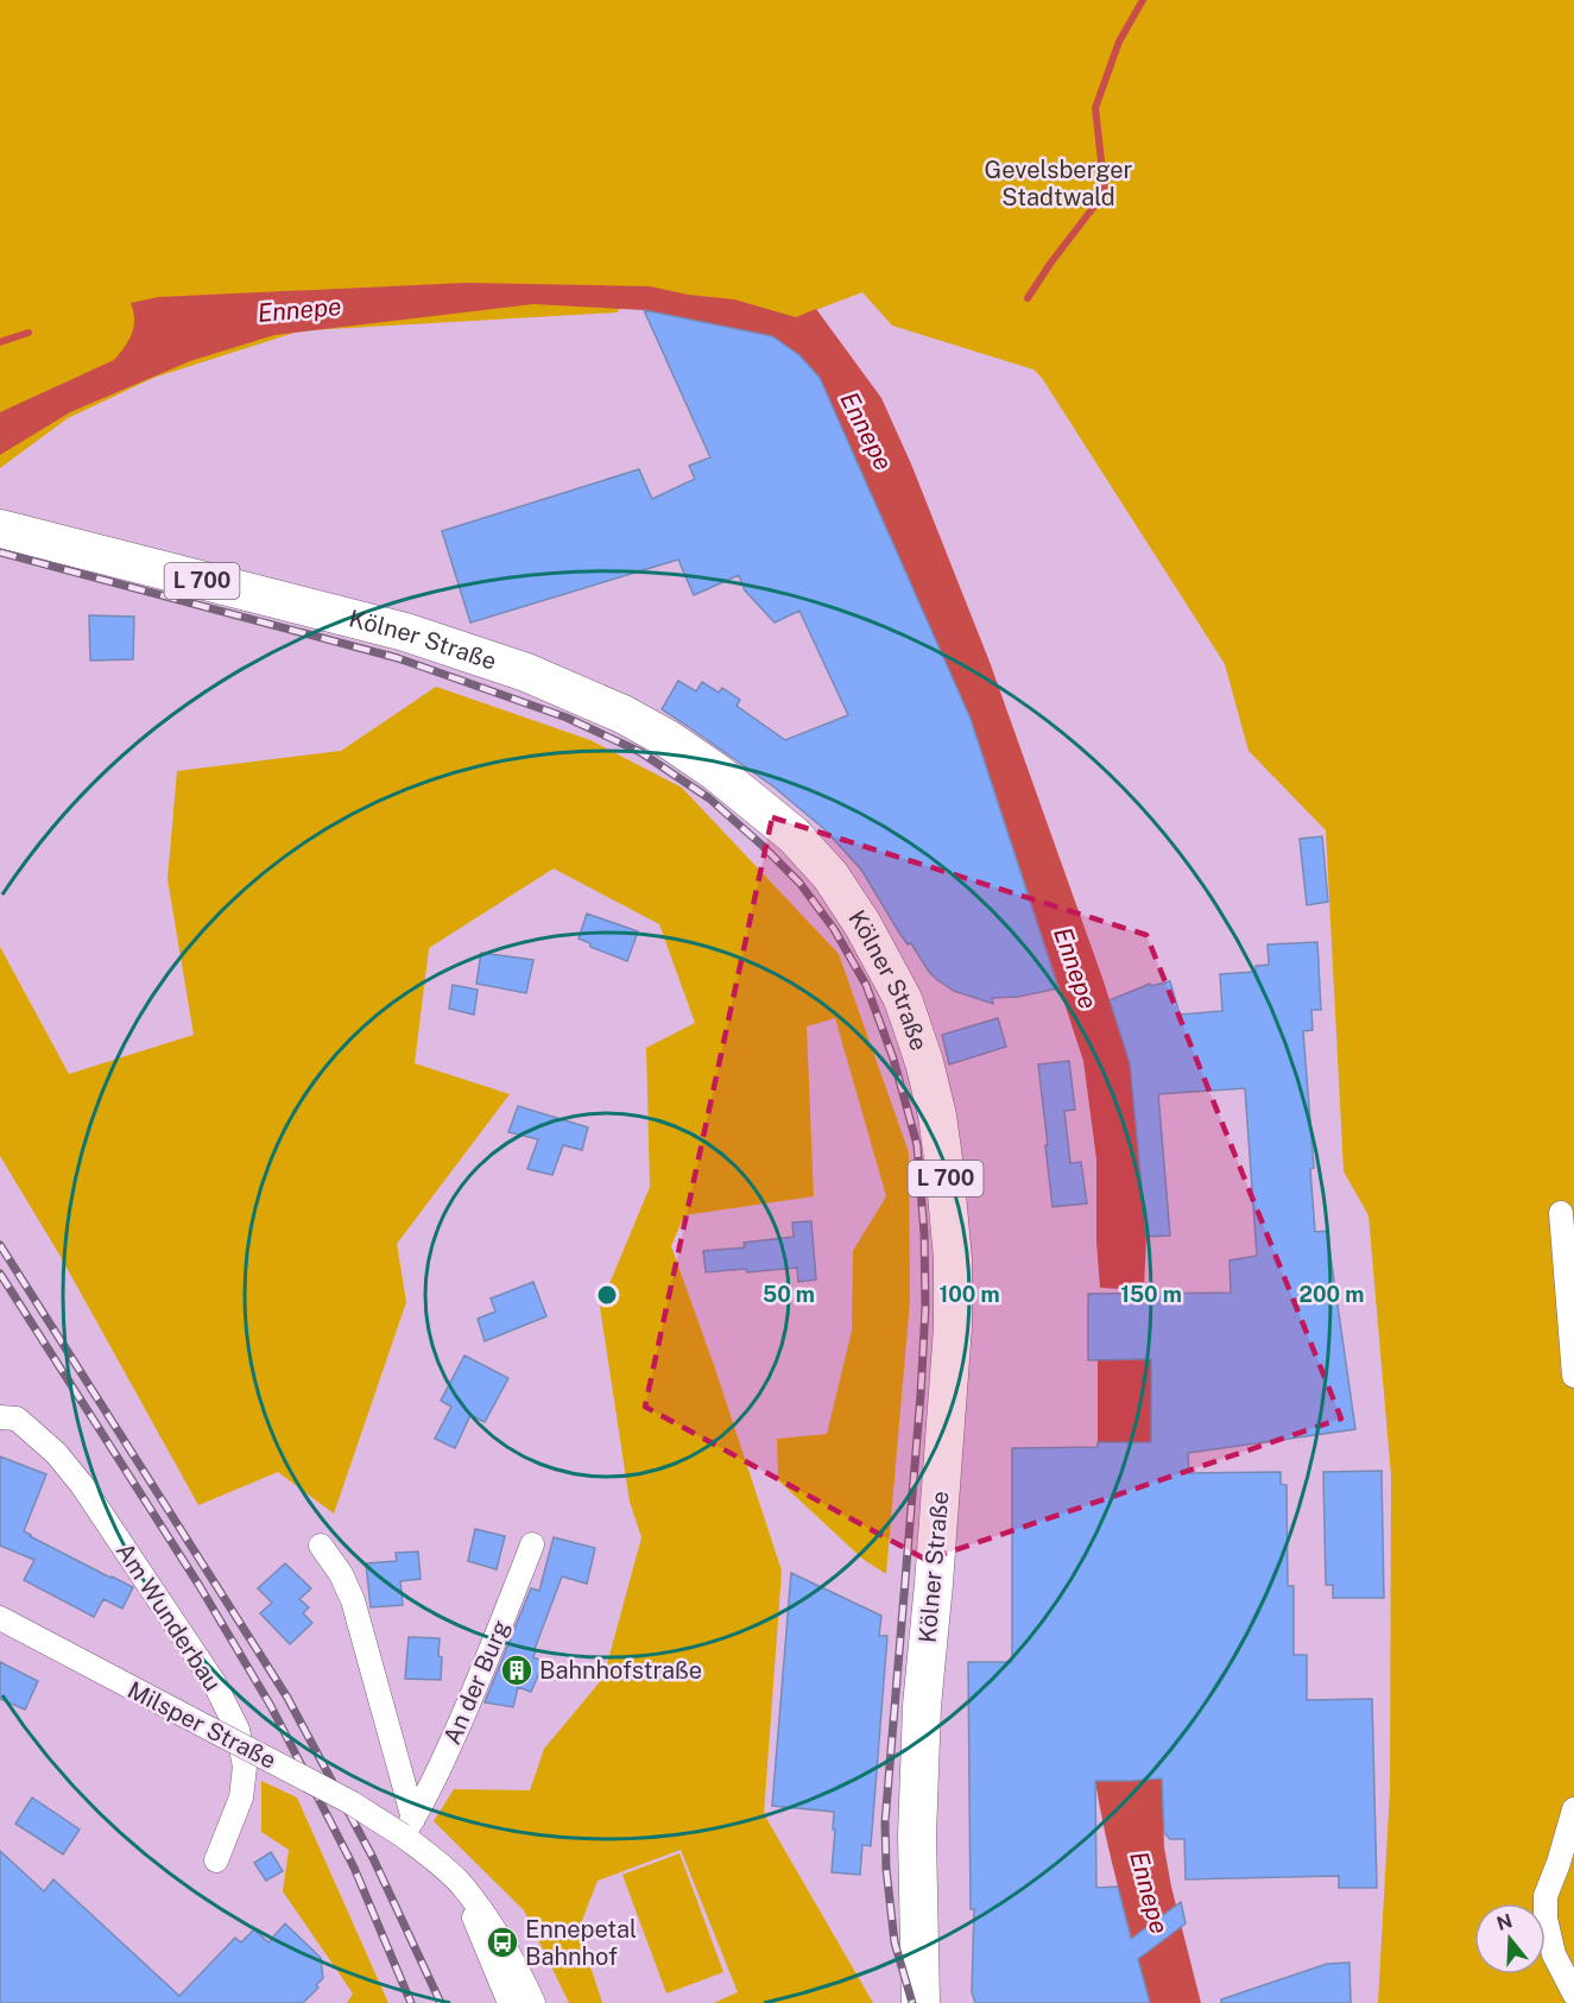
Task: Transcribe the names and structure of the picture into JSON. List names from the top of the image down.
{
  "streets": {
    "main road": ["L 700", "Kölner Straße"],
    "street": ["Am Wunderbau", "An der Burg", "Milsper Straße"]
  },
  "crossings": [
    ["An der Burg", "Milsper Straße"]
  ],
  "water": ["Ennepe"],
  "parks": ["Gevelsberger Stadtwald"],
  "places": {
    "building": ["Bahnhofstraße"],
    "bus stop": ["Ennepetal Bahnhof"]
  },
  "north": "top",
  "rings": [
    "50 m",
    "100 m",
    "150 m",
    "200 m"
  ]
}
